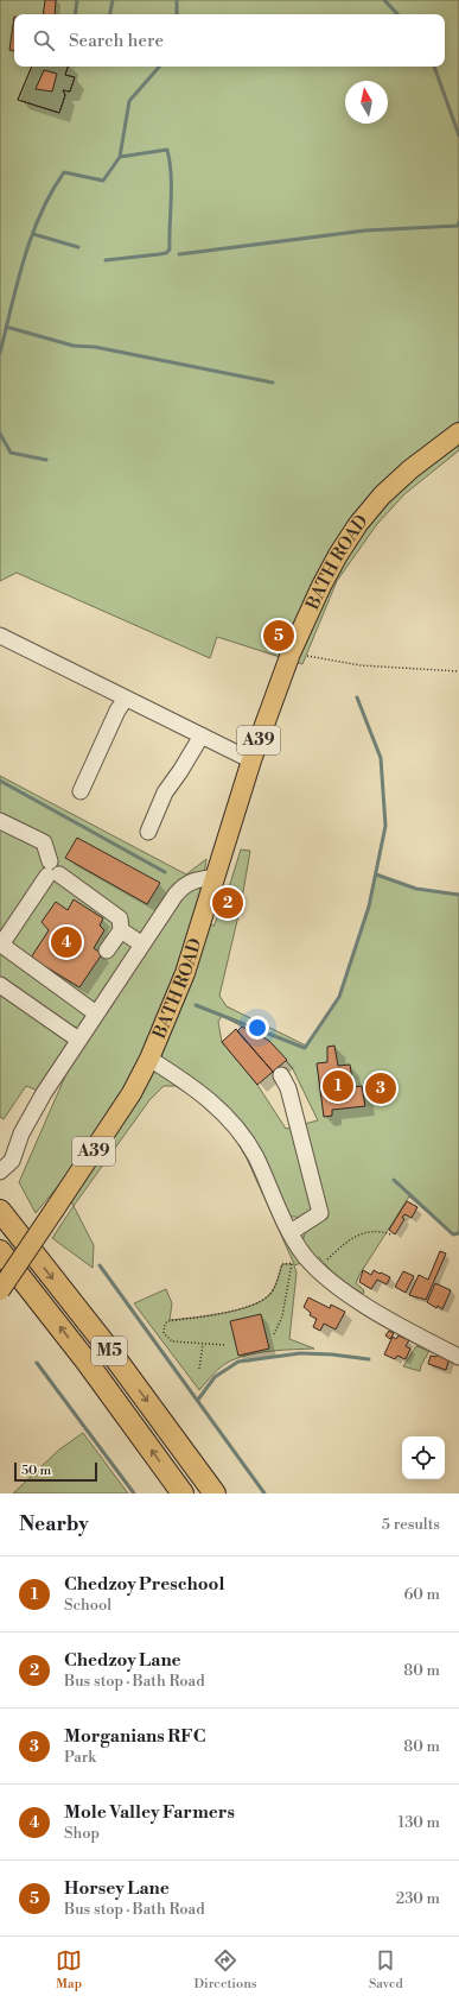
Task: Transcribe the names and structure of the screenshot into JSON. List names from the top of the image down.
{
  "streets": {
    "highway": ["M5"],
    "main road": ["BATH ROAD", "A39"]
  },
  "scale_bar": "50 m",
  "north": "top",
  "page": {
    "search": "Search here",
    "pins": [
      "5",
      "2",
      "4",
      "1",
      "3"
    ],
    "scale": "50 m",
    "heading": ["Nearby", "5 results"],
    "list": [
      {
        "mark": "1",
        "name": "Chedzoy Preschool",
        "note": "School",
        "value": "60 m"
      },
      {
        "mark": "2",
        "name": "Chedzoy Lane",
        "note": "Bus stop · Bath Road",
        "value": "80 m"
      },
      {
        "mark": "3",
        "name": "Morganians RFC",
        "note": "Park",
        "value": "80 m"
      },
      {
        "mark": "4",
        "name": "Mole Valley Farmers",
        "note": "Shop",
        "value": "130 m"
      },
      {
        "mark": "5",
        "name": "Horsey Lane",
        "note": "Bus stop · Bath Road",
        "value": "230 m"
      }
    ],
    "nav": ["Map", "Directions", "Saved"]
  }
}
